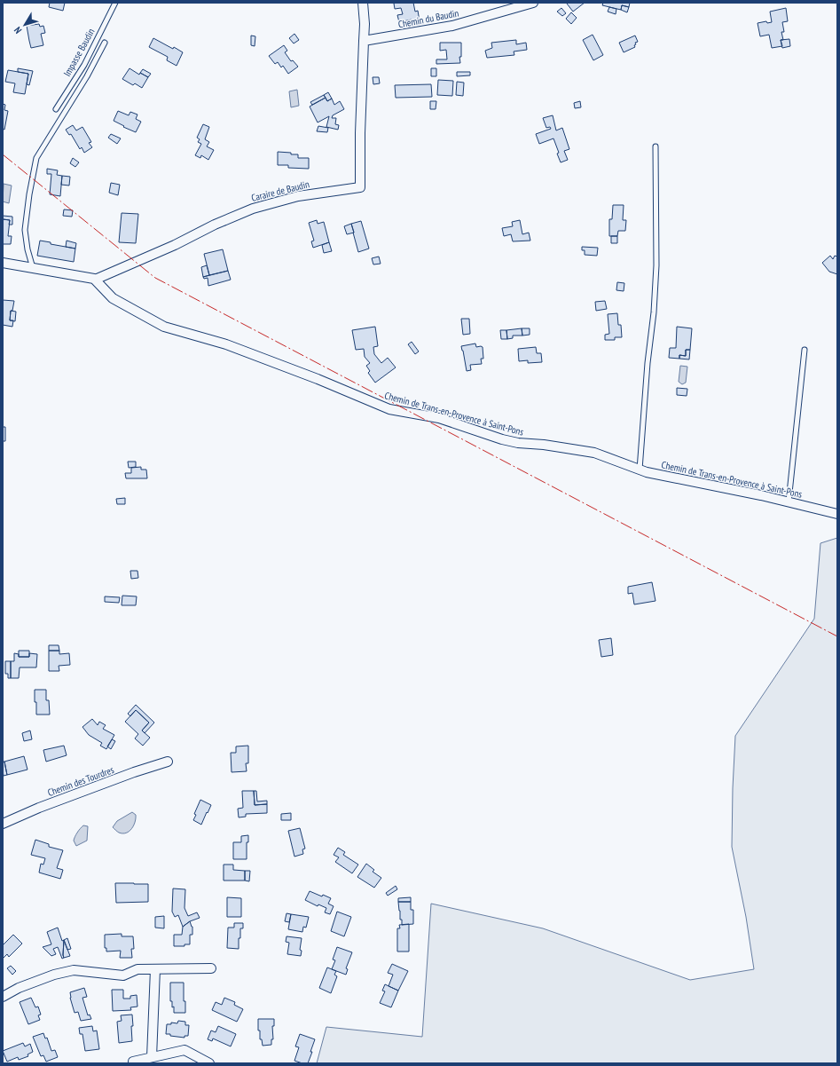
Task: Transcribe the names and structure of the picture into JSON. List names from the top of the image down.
{
  "streets": {
    "street": [
      "Chemin du Baudin",
      "Caraire de Baudin",
      "Chemin de Trans-en-Provence à Saint-Pons",
      "Chemin des Tourdres"
    ],
    "lane": ["Impasse Baudin"]
  },
  "crossings": [
    ["Chemin du Baudin", "Caraire de Baudin"],
    ["Caraire de Baudin", "Chemin de Trans-en-Provence à Saint-Pons"]
  ],
  "north": "bottom left"
}
